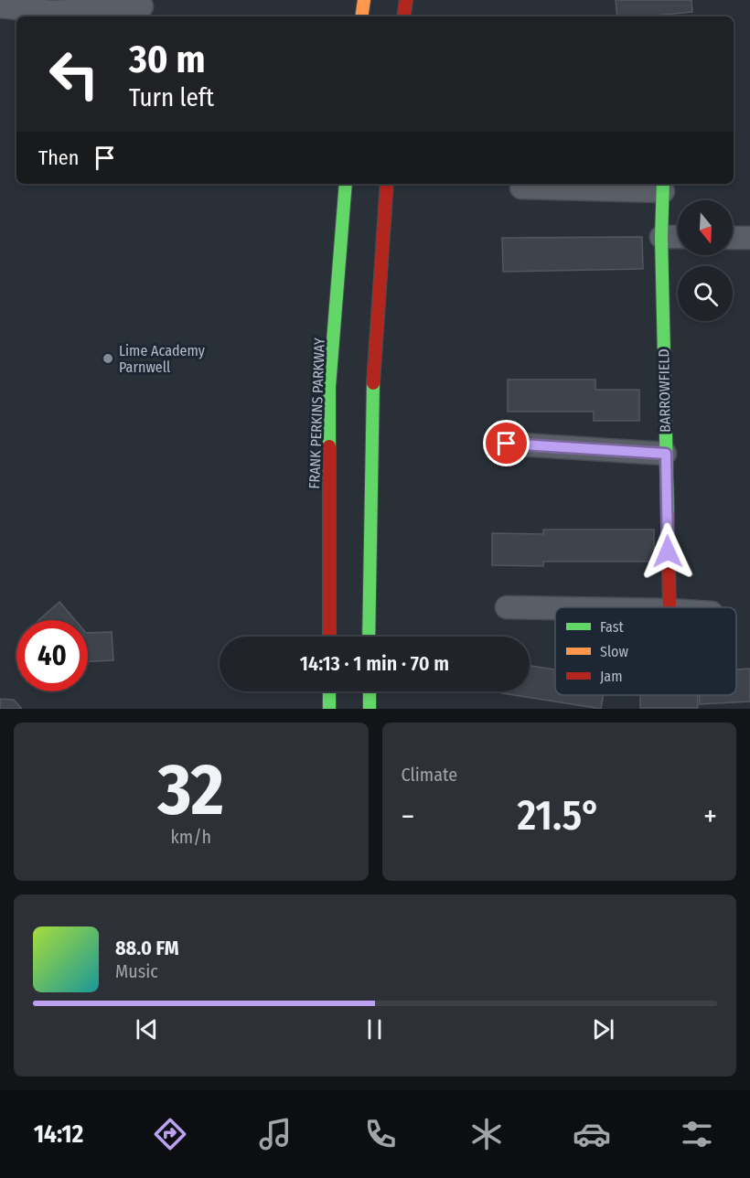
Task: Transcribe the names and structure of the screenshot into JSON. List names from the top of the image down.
{
  "streets": {
    "main road": ["BARROWFIELD", "FRANK PERKINS PARKWAY"]
  },
  "places": ["Lime Academy Parnwell"],
  "legend": ["Fast", "Slow", "Jam"],
  "north": "bottom",
  "page": {
    "turn": ["30 m", "Turn left"],
    "then": "Then",
    "limit": "40",
    "trip": "14:13 · 1 min · 70 m",
    "tile": [
      ["32", "km/h"],
      "Climate"
    ],
    "heat": ["−", "21.5°", "+"],
    "song": ["88.0 FM", "Music"],
    "tabs": "14:12"
  }
}
